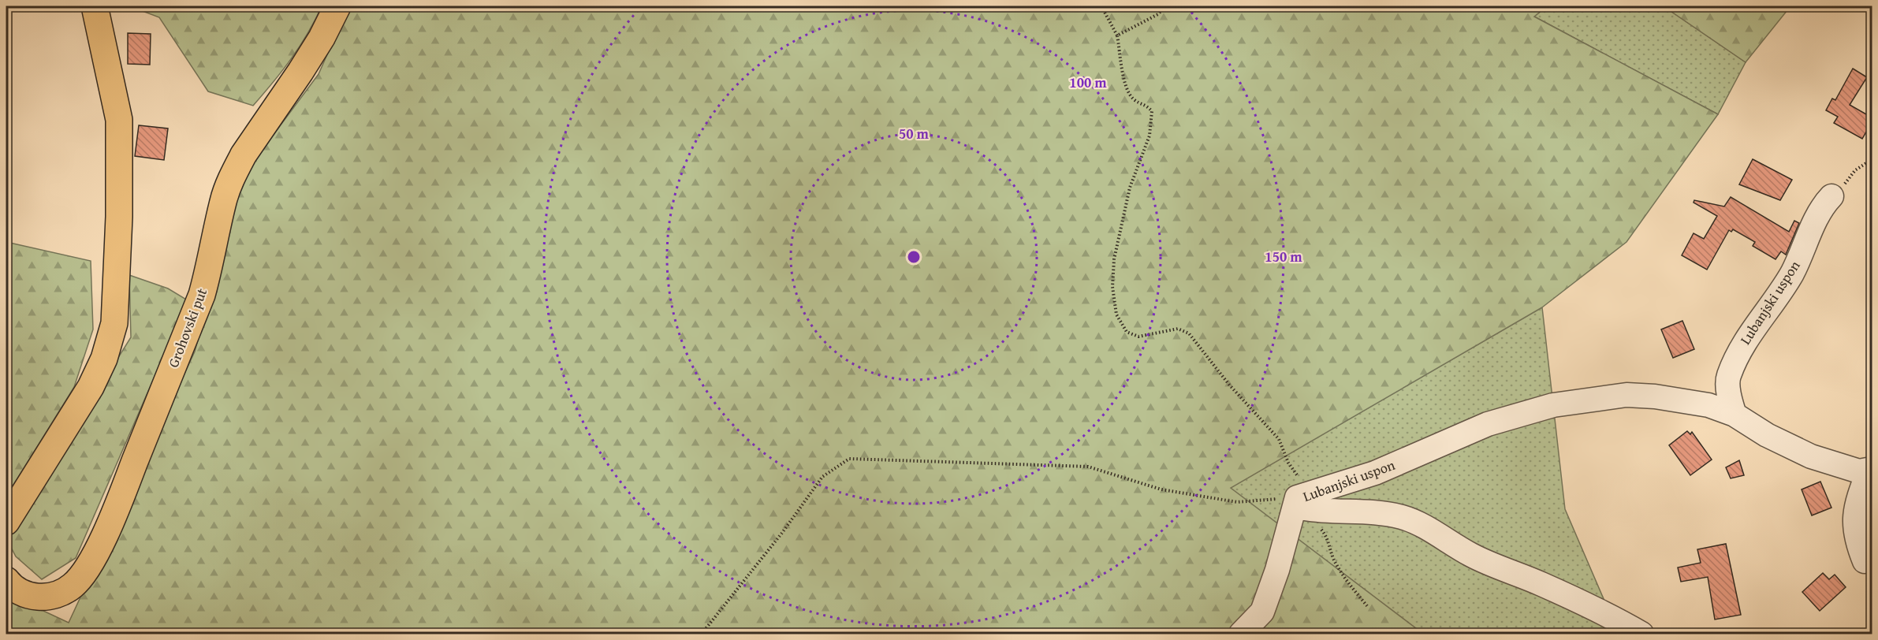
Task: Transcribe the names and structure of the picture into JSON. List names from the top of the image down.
{
  "streets": {
    "main road": ["Grohovski put"],
    "street": ["Lubanjski uspon"]
  },
  "rings": ["100 m", "50 m", "150 m"]
}
